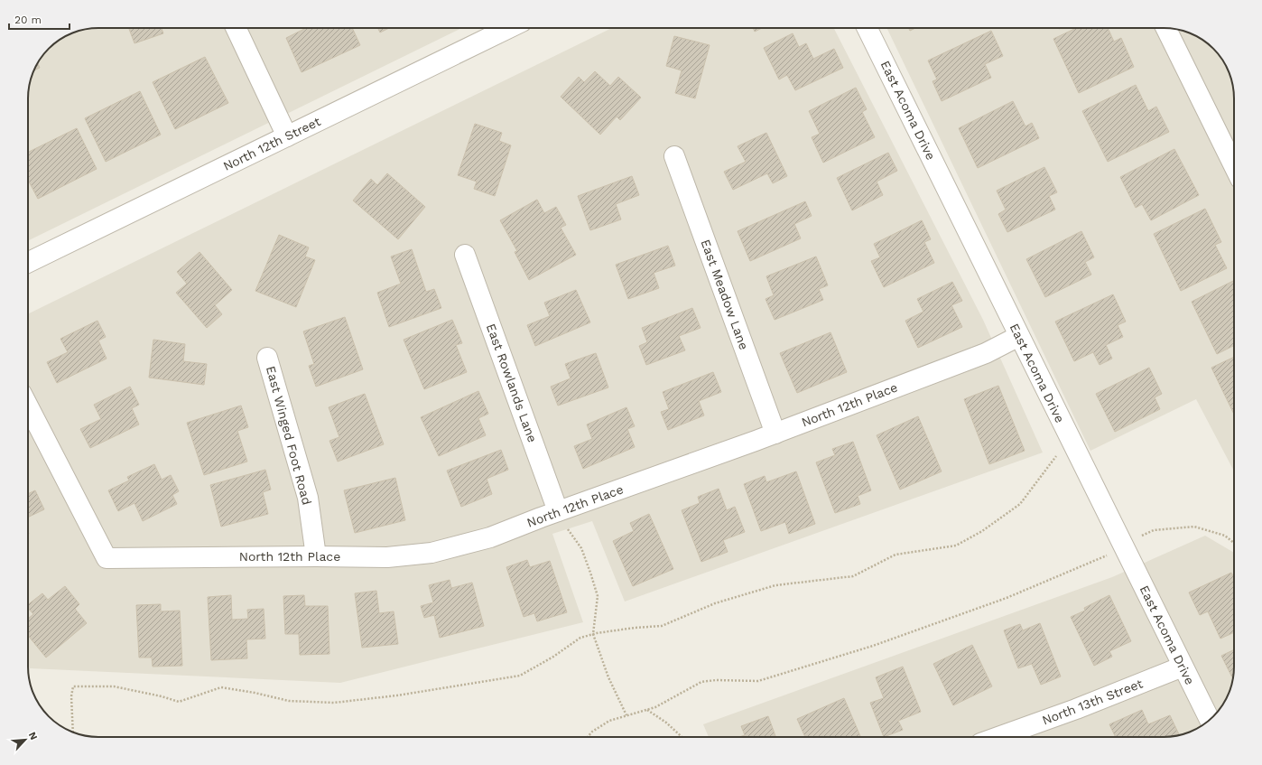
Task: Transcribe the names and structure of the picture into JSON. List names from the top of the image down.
{
  "streets": {
    "street": [
      "East Acoma Drive",
      "North 12th Street",
      "East Meadow Lane",
      "East Rowlands Lane",
      "North 12th Place",
      "East Winged Foot Road",
      "North 13th Street"
    ]
  },
  "crossings": [
    ["East Acoma Drive", "North 12th Place"],
    ["East Acoma Drive", "North 13th Street"],
    ["East Meadow Lane", "North 12th Place"],
    ["East Rowlands Lane", "North 12th Place"],
    ["North 12th Place", "East Winged Foot Road"]
  ],
  "scale_bar": "20 m",
  "north": "top right"
}
